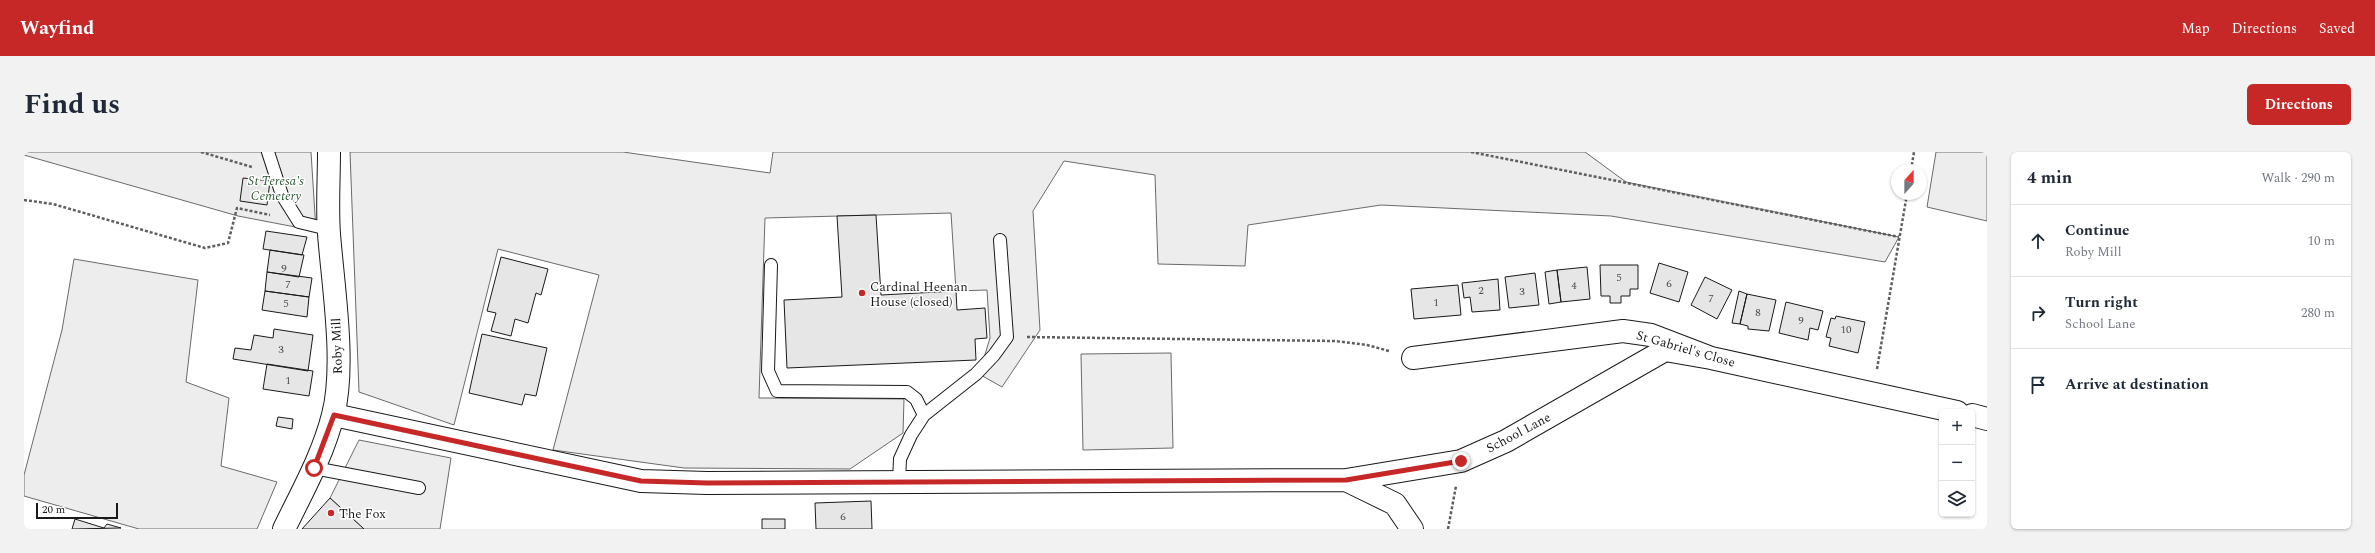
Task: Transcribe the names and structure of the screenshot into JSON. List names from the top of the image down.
{
  "streets": {
    "street": ["Roby Mill", "St Gabriel's Close", "School Lane"]
  },
  "crossings": [
    ["Roby Mill", "School Lane"],
    ["St Gabriel's Close", "School Lane"]
  ],
  "parks": ["St Teresa's Cemetery"],
  "places": ["Cardinal Heenan House (closed)", "The Fox"],
  "house_numbers": [
    "9",
    "5",
    "6",
    "7",
    "4",
    "2",
    "3",
    "7",
    "1",
    "5",
    "8",
    "9",
    "10",
    "3",
    "1",
    "6"
  ],
  "scale_bar": "20 m",
  "north": "top",
  "page": {
    "header": "Wayfind",
    "nav": ["Map", "Directions", "Saved"],
    "title": "Find us",
    "buttons": "Directions",
    "heading": ["4 min", "Walk · 290 m"],
    "list": [
      ["Continue", "Roby Mill", "10 m"],
      ["Turn right", "School Lane", "280 m"],
      "Arrive at destination"
    ],
    "map_buttons": ["+", "−"],
    "scale": "20 m"
  }
}
